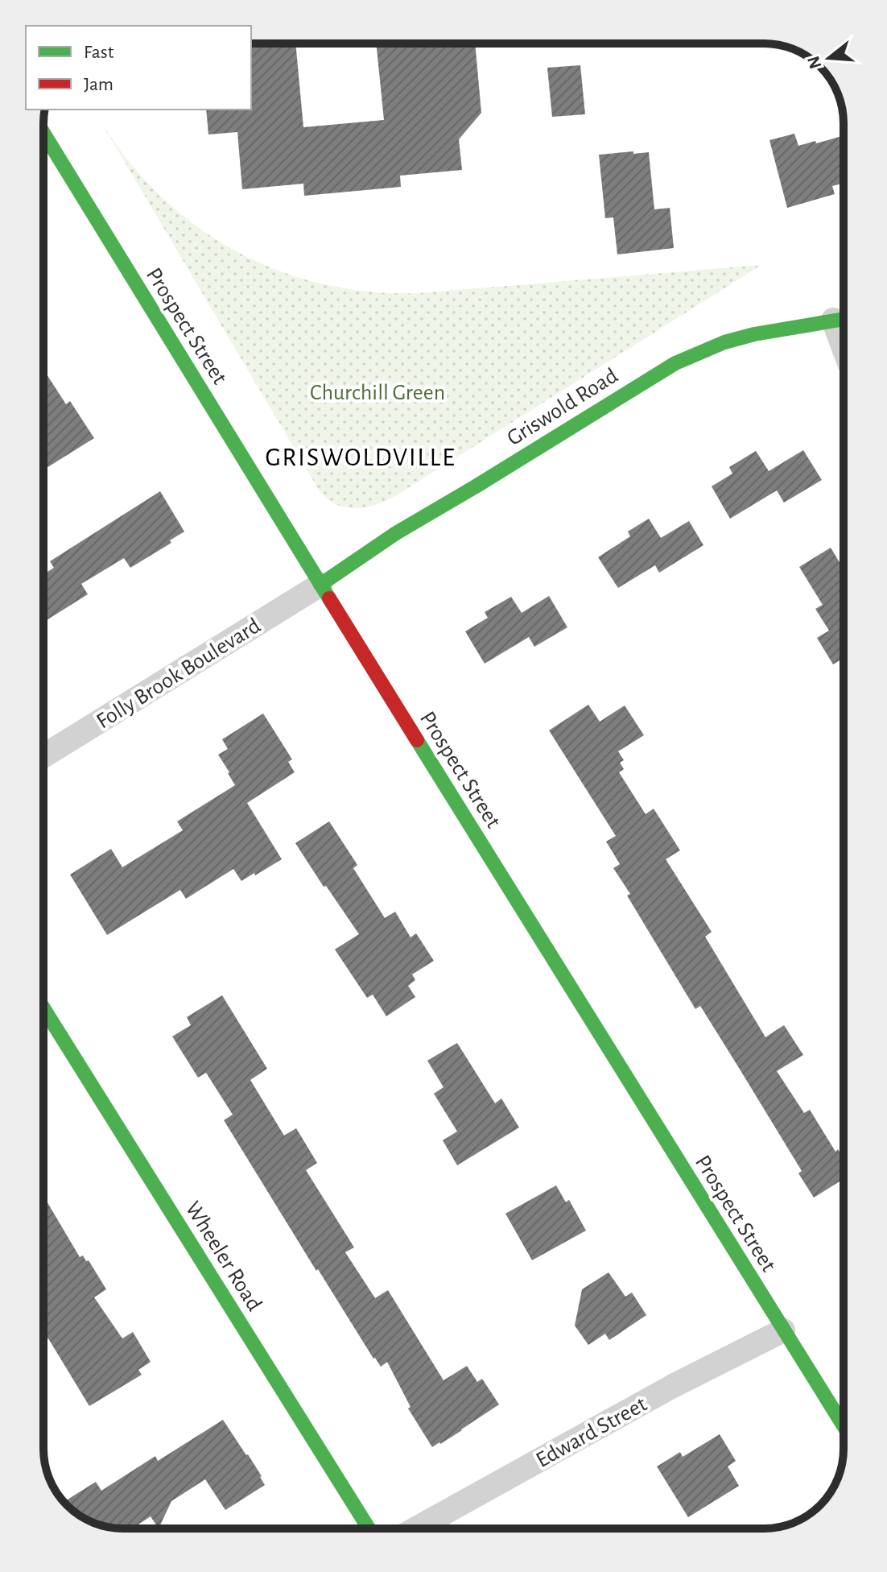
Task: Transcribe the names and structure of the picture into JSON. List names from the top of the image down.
{
  "streets": {
    "main road": ["Prospect Street", "Griswold Road", "Wheeler Road"],
    "street": ["Folly Brook Boulevard", "Edward Street"]
  },
  "crossings": [
    ["Prospect Street", "Griswold Road"],
    ["Prospect Street", "Folly Brook Boulevard"],
    ["Prospect Street", "Edward Street"],
    ["Griswold Road", "Folly Brook Boulevard"]
  ],
  "districts": ["GRISWOLDVILLE"],
  "parks": ["Churchill Green"],
  "legend": ["Fast", "Jam"],
  "north": "left"
}
